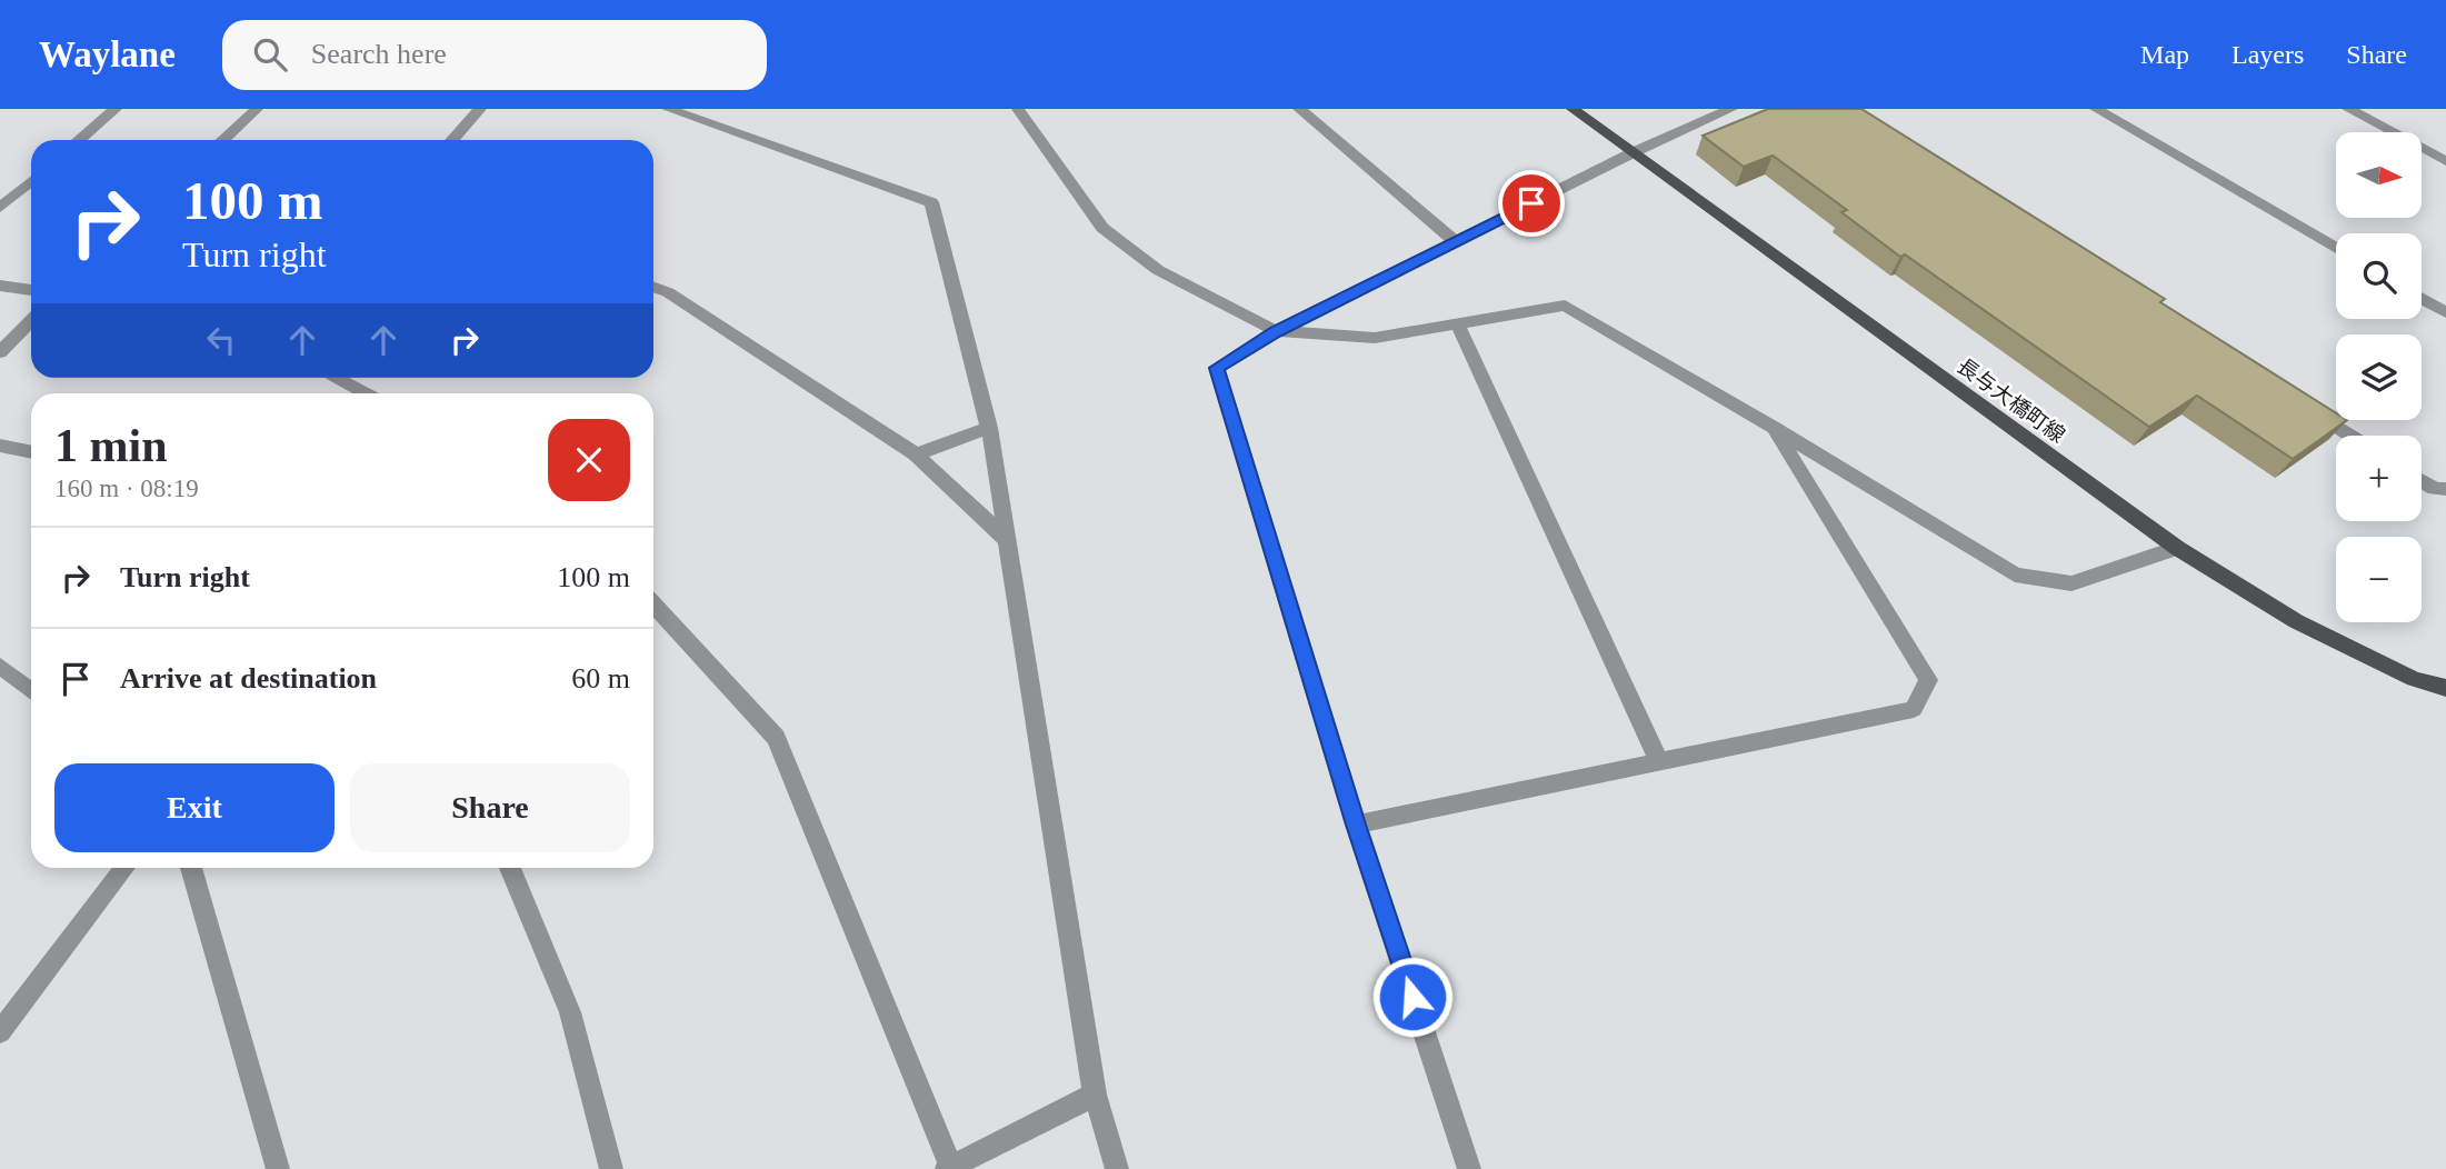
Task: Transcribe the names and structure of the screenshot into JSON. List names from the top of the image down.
{
  "streets": {
    "main road": ["長与大橋町線"]
  },
  "north": "right",
  "page": {
    "header": "Waylane",
    "search": "Search here",
    "nav": ["Map", "Layers", "Share"],
    "map_buttons": ["+", "−"],
    "turn": ["100 m", "Turn right"],
    "heading": ["1 min", "160 m · 08:19"],
    "list": [
      {
        "name": "Turn right",
        "value": "100 m"
      },
      {
        "name": "Arrive at destination",
        "value": "60 m"
      }
    ],
    "buttons": ["Exit", "Share"]
  }
}
